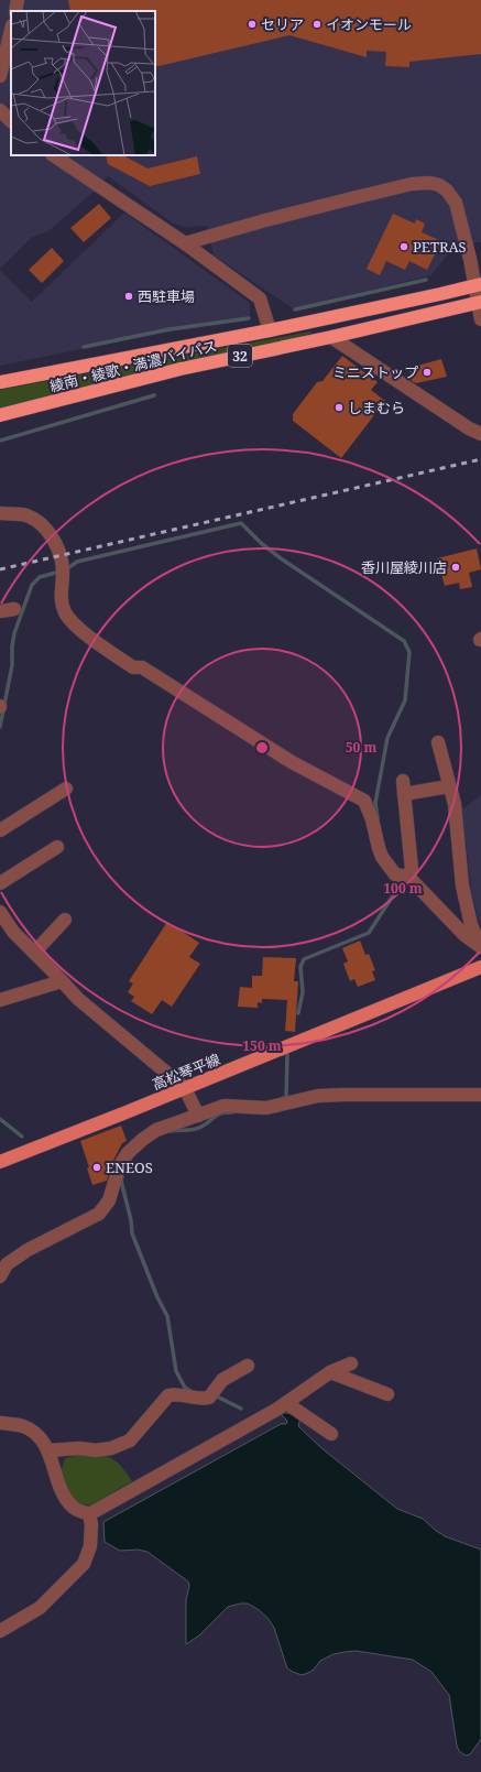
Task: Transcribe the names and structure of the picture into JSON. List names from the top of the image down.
{
  "streets": {
    "highway": ["32", "綾南・綾歌・満濃バイパス"],
    "main road": ["高松琴平線"]
  },
  "places": [
    "セリア",
    "イオンモール",
    "PETRAS",
    "西駐車場",
    "ミニストップ",
    "しまむら",
    "香川屋綾川店",
    "ENEOS"
  ],
  "rings": ["50 m", "100 m", "150 m"]
}
